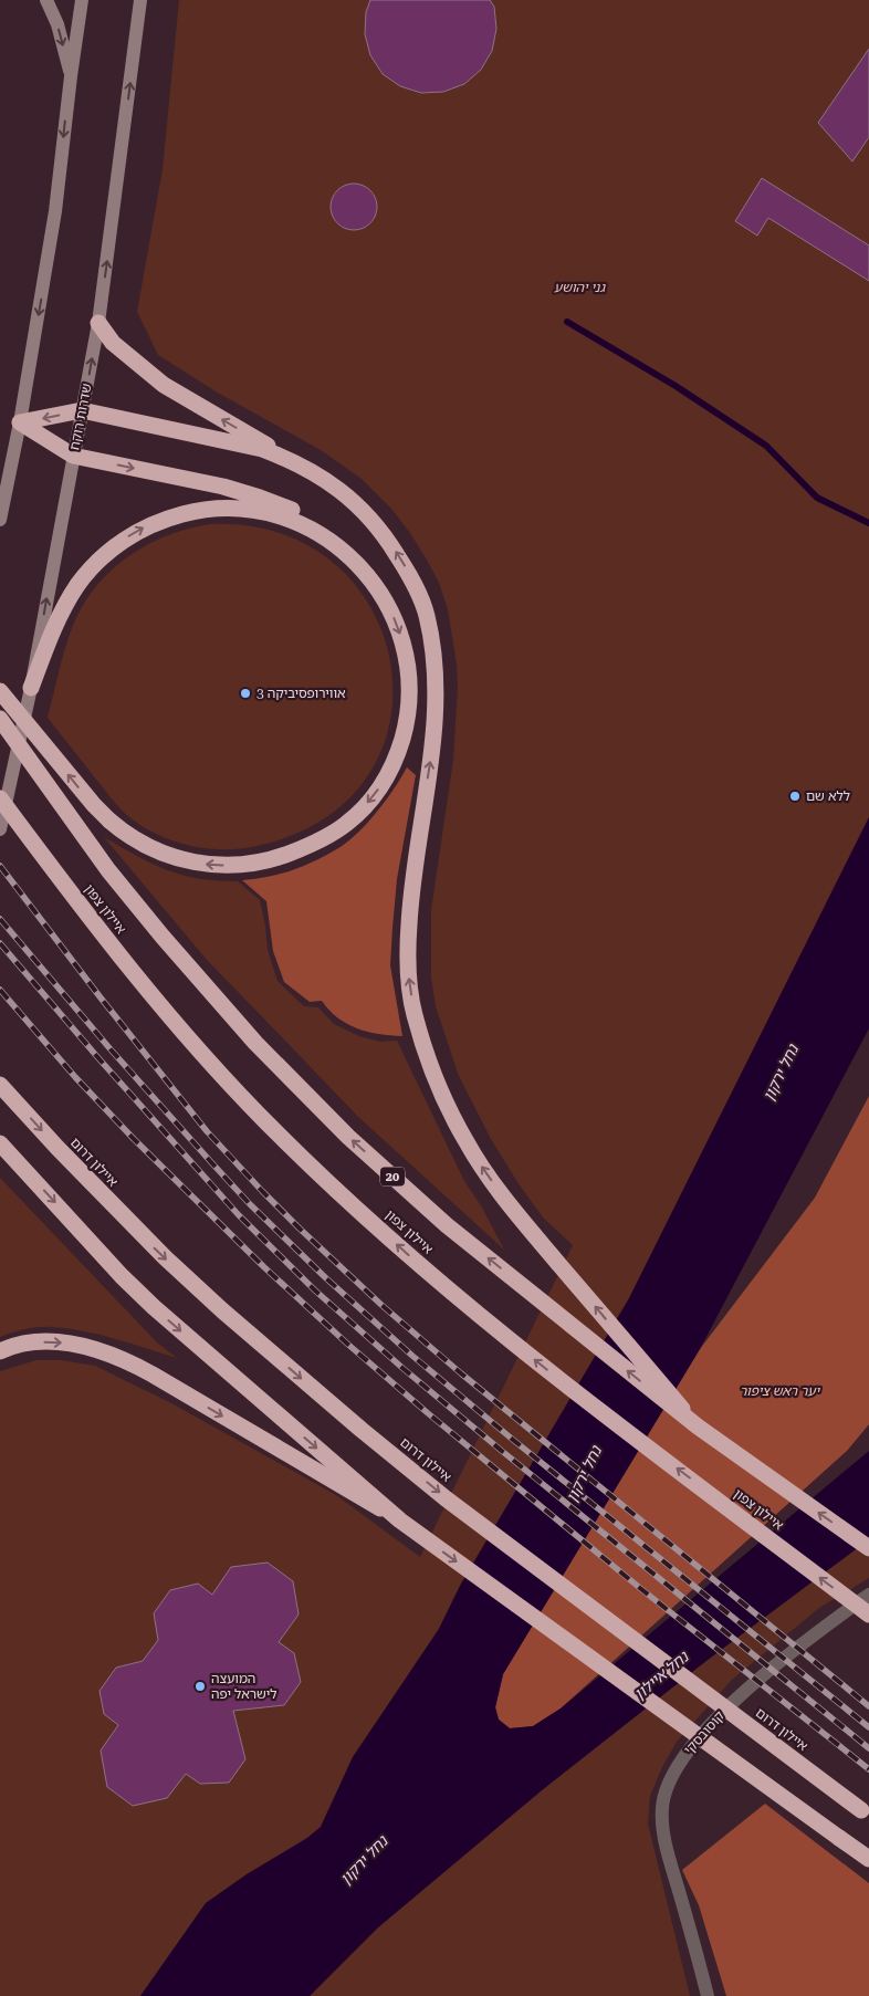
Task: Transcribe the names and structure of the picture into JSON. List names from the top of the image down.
{
  "streets": {
    "highway": ["איילון צפון", "איילון דרום", "20"],
    "main road": ["שדרות רוקח"],
    "street": ["קוסובסקי"]
  },
  "water": ["נחל ירקון", "נחל איילון"],
  "parks": ["גני יהושע", "יער ראש ציפור"],
  "places": ["אווירופסיביקה 3", "ללא שם", "המועצה לישראל יפה"]
}
